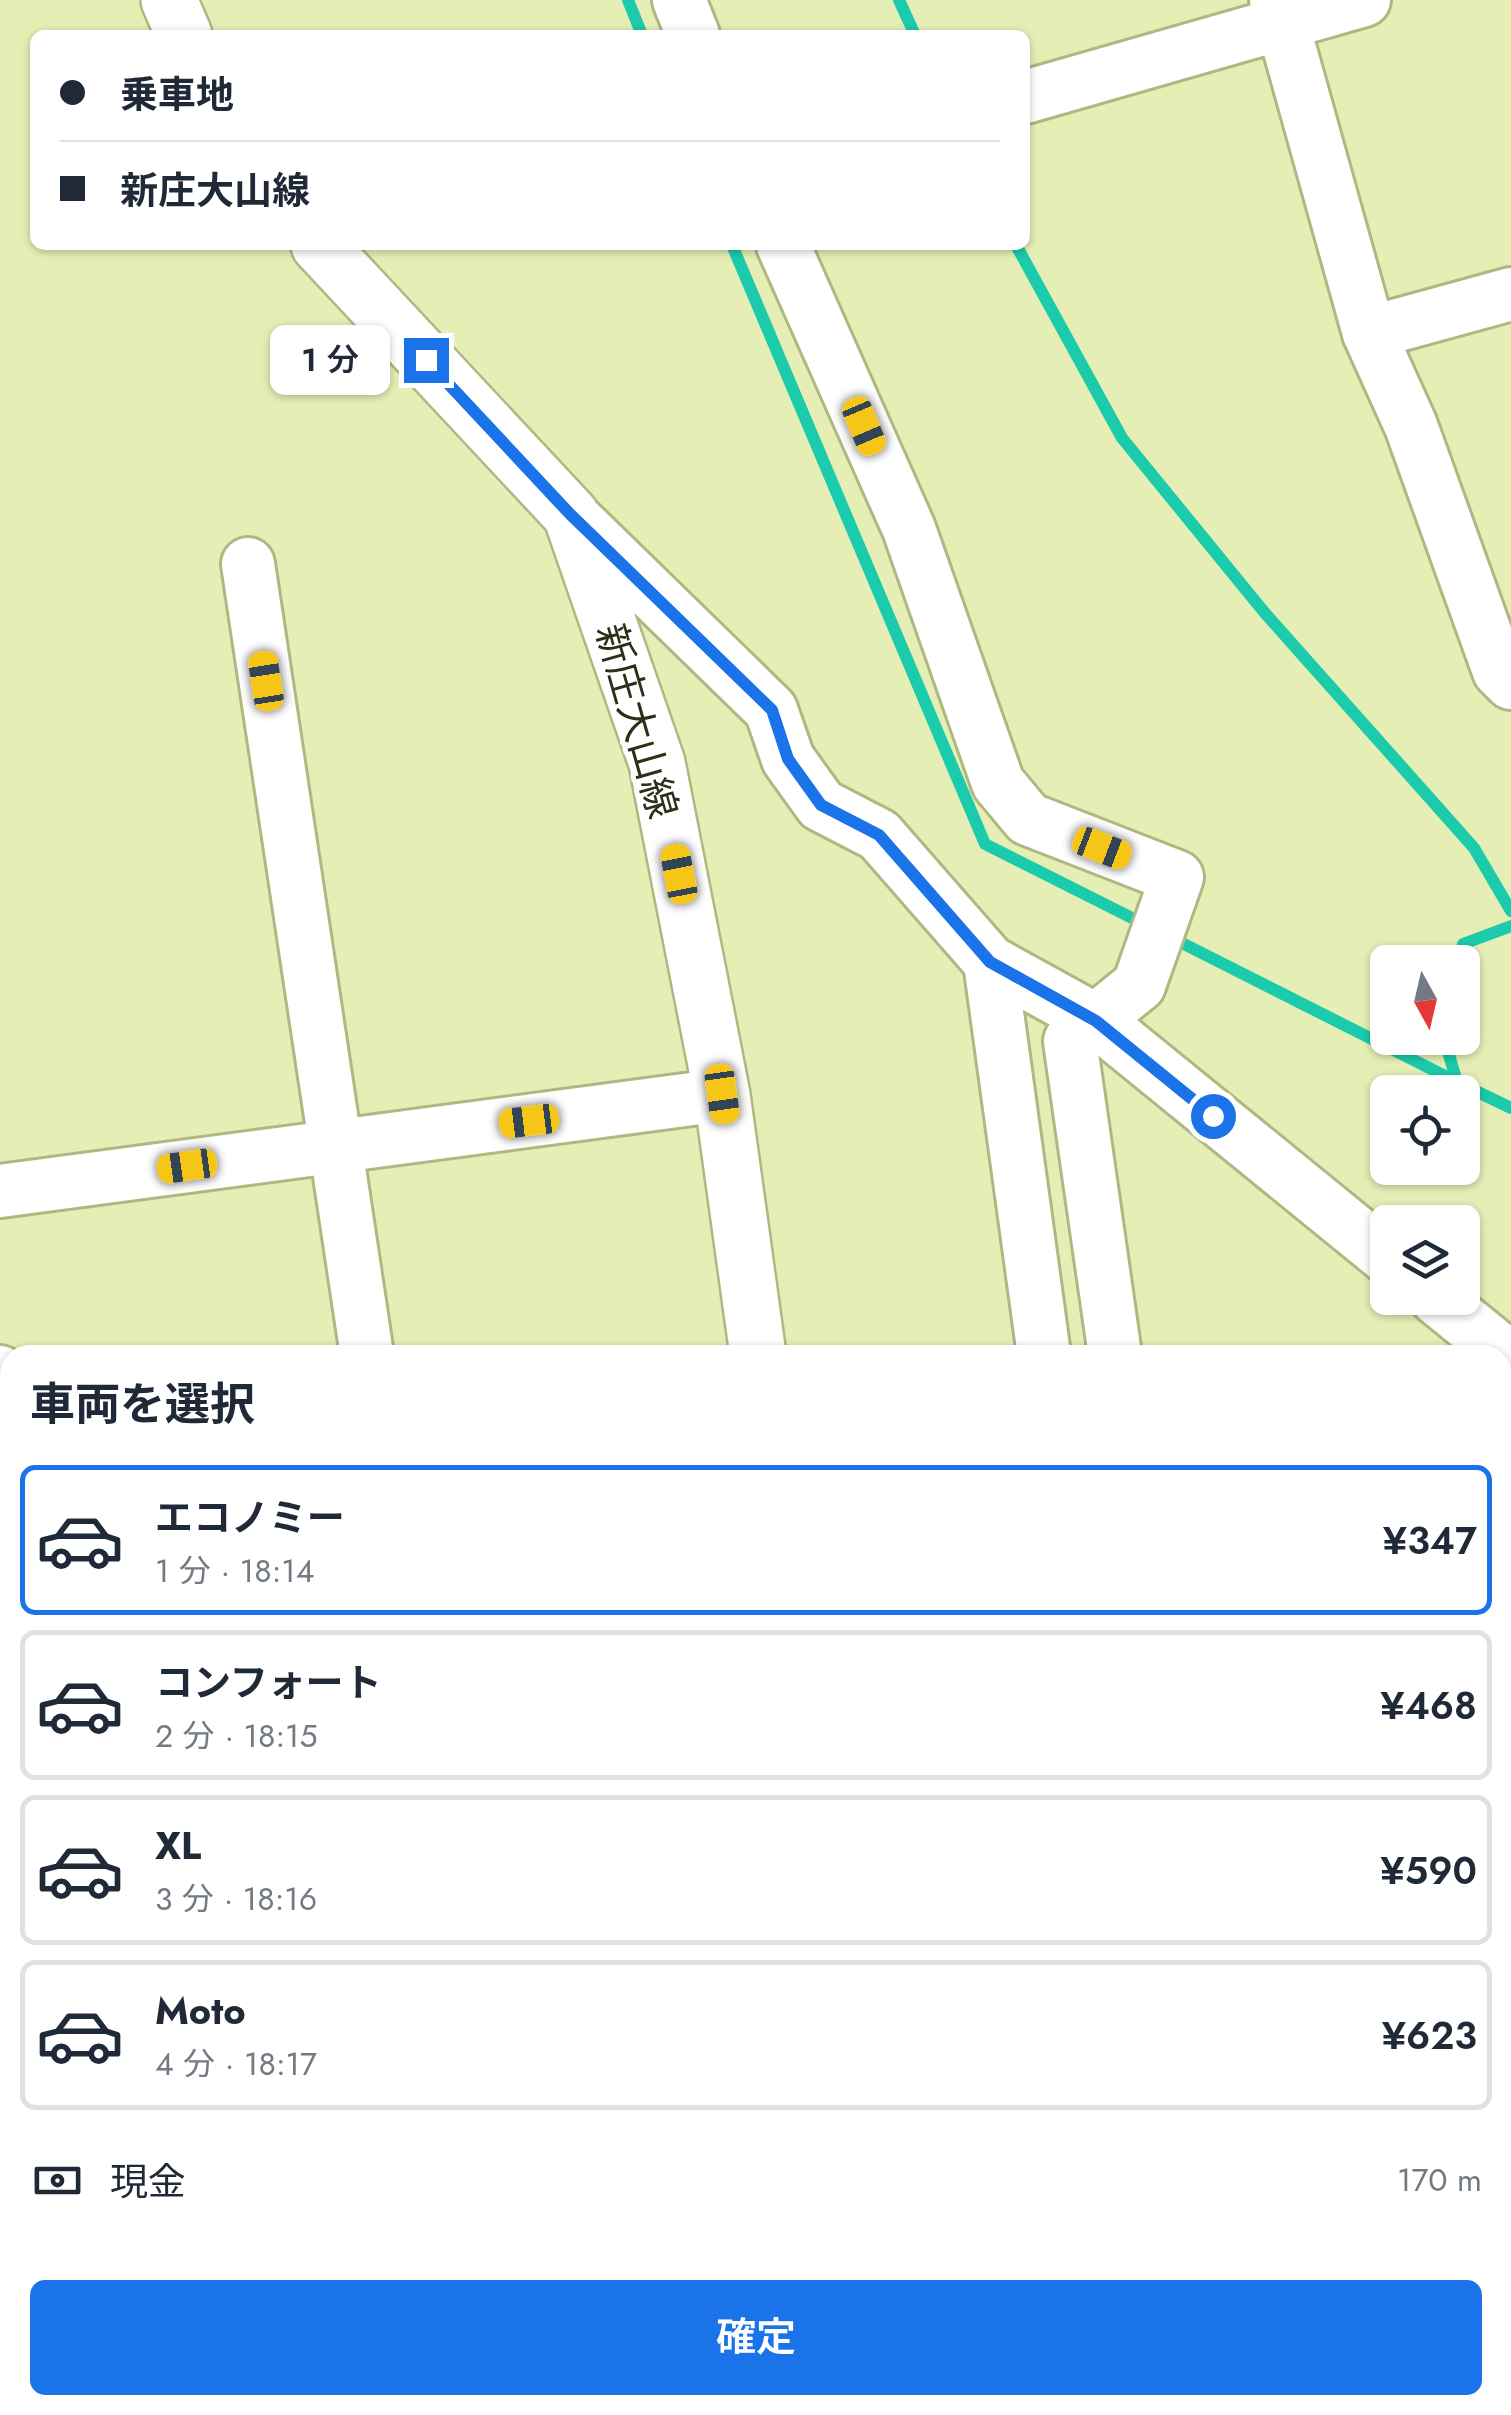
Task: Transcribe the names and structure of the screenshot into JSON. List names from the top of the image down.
{
  "streets": {
    "main road": ["新庄大山線"]
  },
  "north": "bottom",
  "page": {
    "banner": ["乗車地", "新庄大山線"],
    "bubble": "1 分",
    "heading": "車両を選択",
    "list": [
      {
        "name": "エコノミー",
        "note": "1 分 · 18:14",
        "value": "¥347"
      },
      {
        "name": "コンフォート",
        "note": "2 分 · 18:15",
        "value": "¥468"
      },
      {
        "name": "XL",
        "note": "3 分 · 18:16",
        "value": "¥590"
      },
      {
        "name": "Moto",
        "note": "4 分 · 18:17",
        "value": "¥623"
      }
    ],
    "pay": ["現金", "170 m"],
    "buttons": "確定"
  }
}
